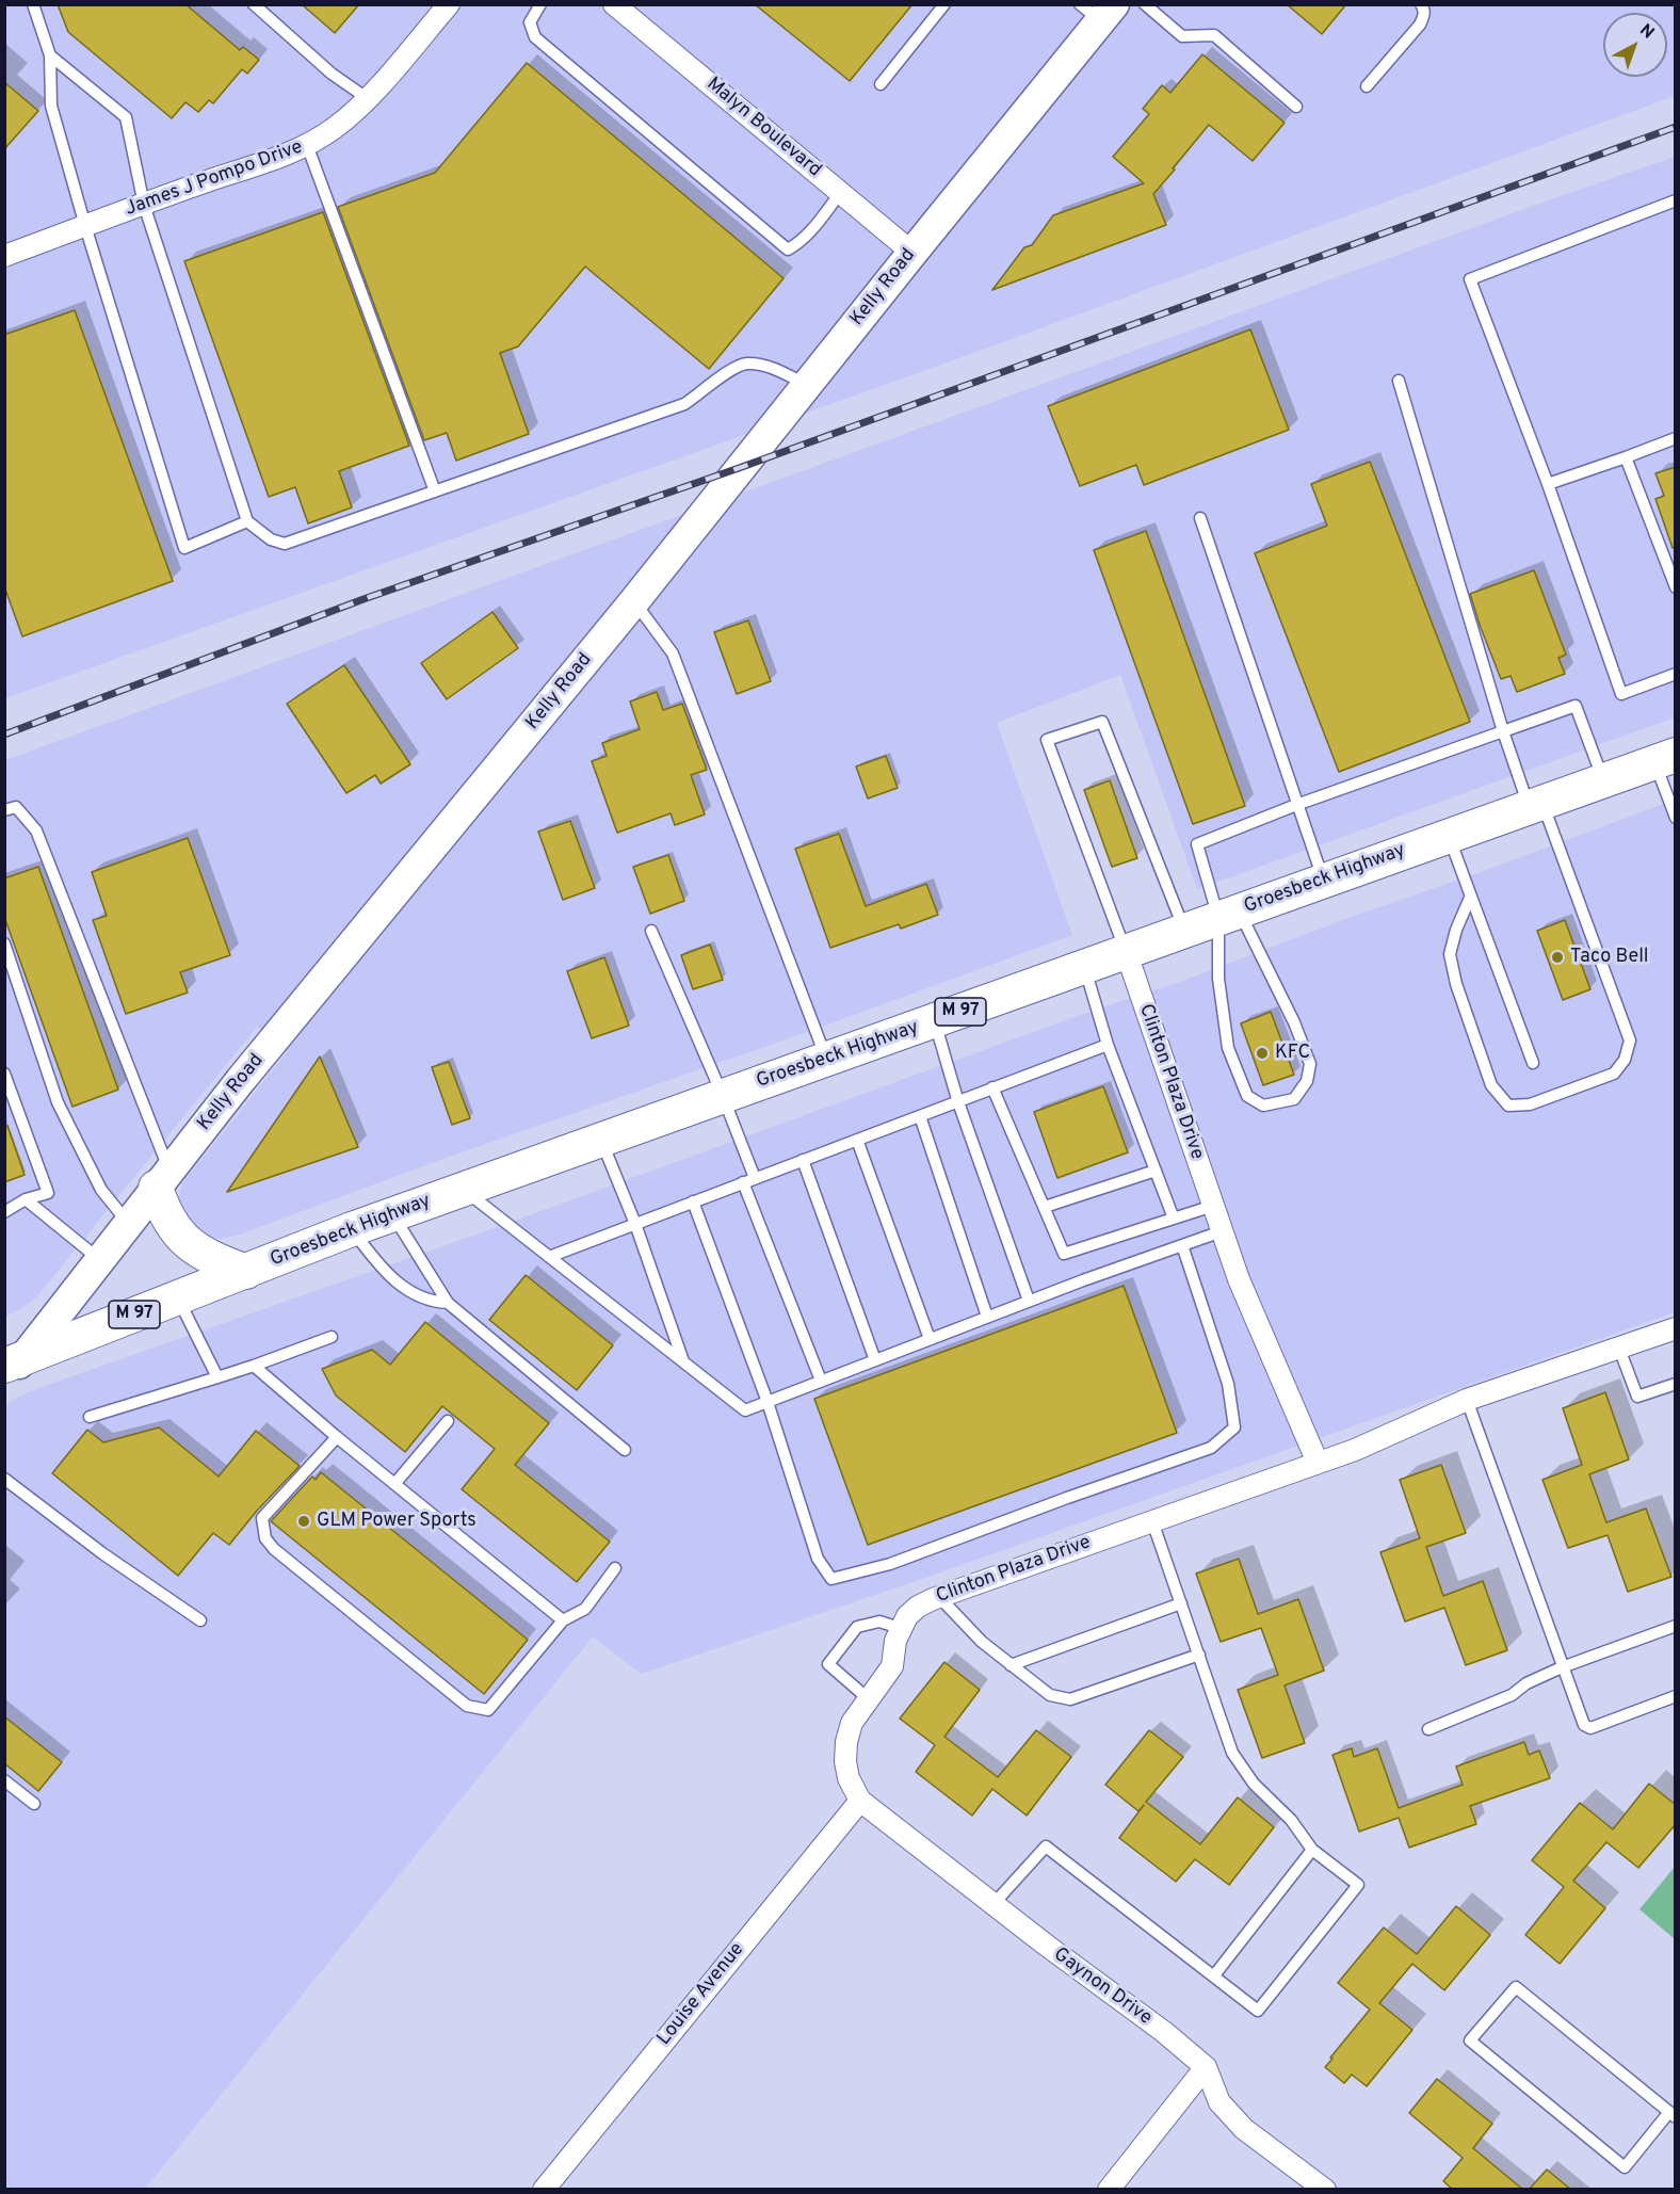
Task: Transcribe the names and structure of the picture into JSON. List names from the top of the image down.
{
  "streets": {
    "main road": ["Groesbeck Highway", "M 97"],
    "street": [
      "Malyn Boulevard",
      "James J Pompo Drive",
      "Kelly Road",
      "Clinton Plaza Drive",
      "Gaynon Drive",
      "Louise Avenue"
    ]
  },
  "crossings": [
    ["Malyn Boulevard", "Kelly Road"],
    ["Kelly Road", "Groesbeck Highway"],
    ["Groesbeck Highway", "Clinton Plaza Drive"],
    ["Gaynon Drive", "Louise Avenue"]
  ],
  "places": ["Taco Bell", "KFC", "GLM Power Sports"],
  "north": "top right"
}
